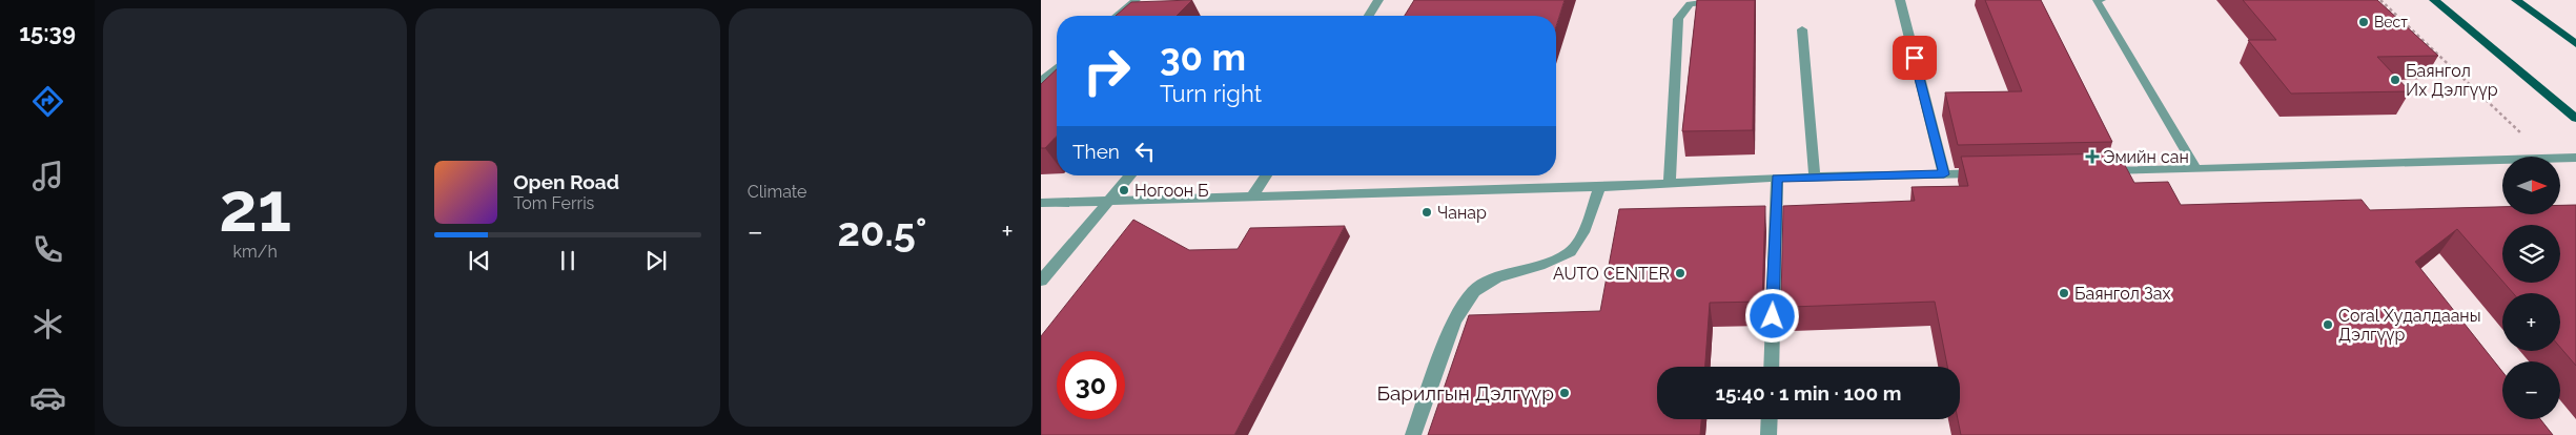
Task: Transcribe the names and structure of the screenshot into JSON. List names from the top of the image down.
{
  "places": {
    "other": [
      "Вест",
      "Баянгол Их Дэлгүүр",
      "Ногоон Б",
      "Чанар",
      "AUTO CENTER",
      "Баянгол Зах",
      "Coral Худалдааны Дэлгүүр",
      "Барилгын Дэлгүүр"
    ],
    "health": ["Эмийн сан"]
  },
  "north": "right",
  "page": {
    "tabs": "15:39",
    "tile": [
      ["21", "km/h"],
      "Climate"
    ],
    "turn": ["30 m", "Turn right"],
    "then": "Then",
    "map_buttons": ["+", "−"],
    "song": ["Open Road", "Tom Ferris"],
    "heat": ["−", "20.5°", "+"],
    "limit": "30",
    "trip": "15:40 · 1 min · 100 m"
  }
}
